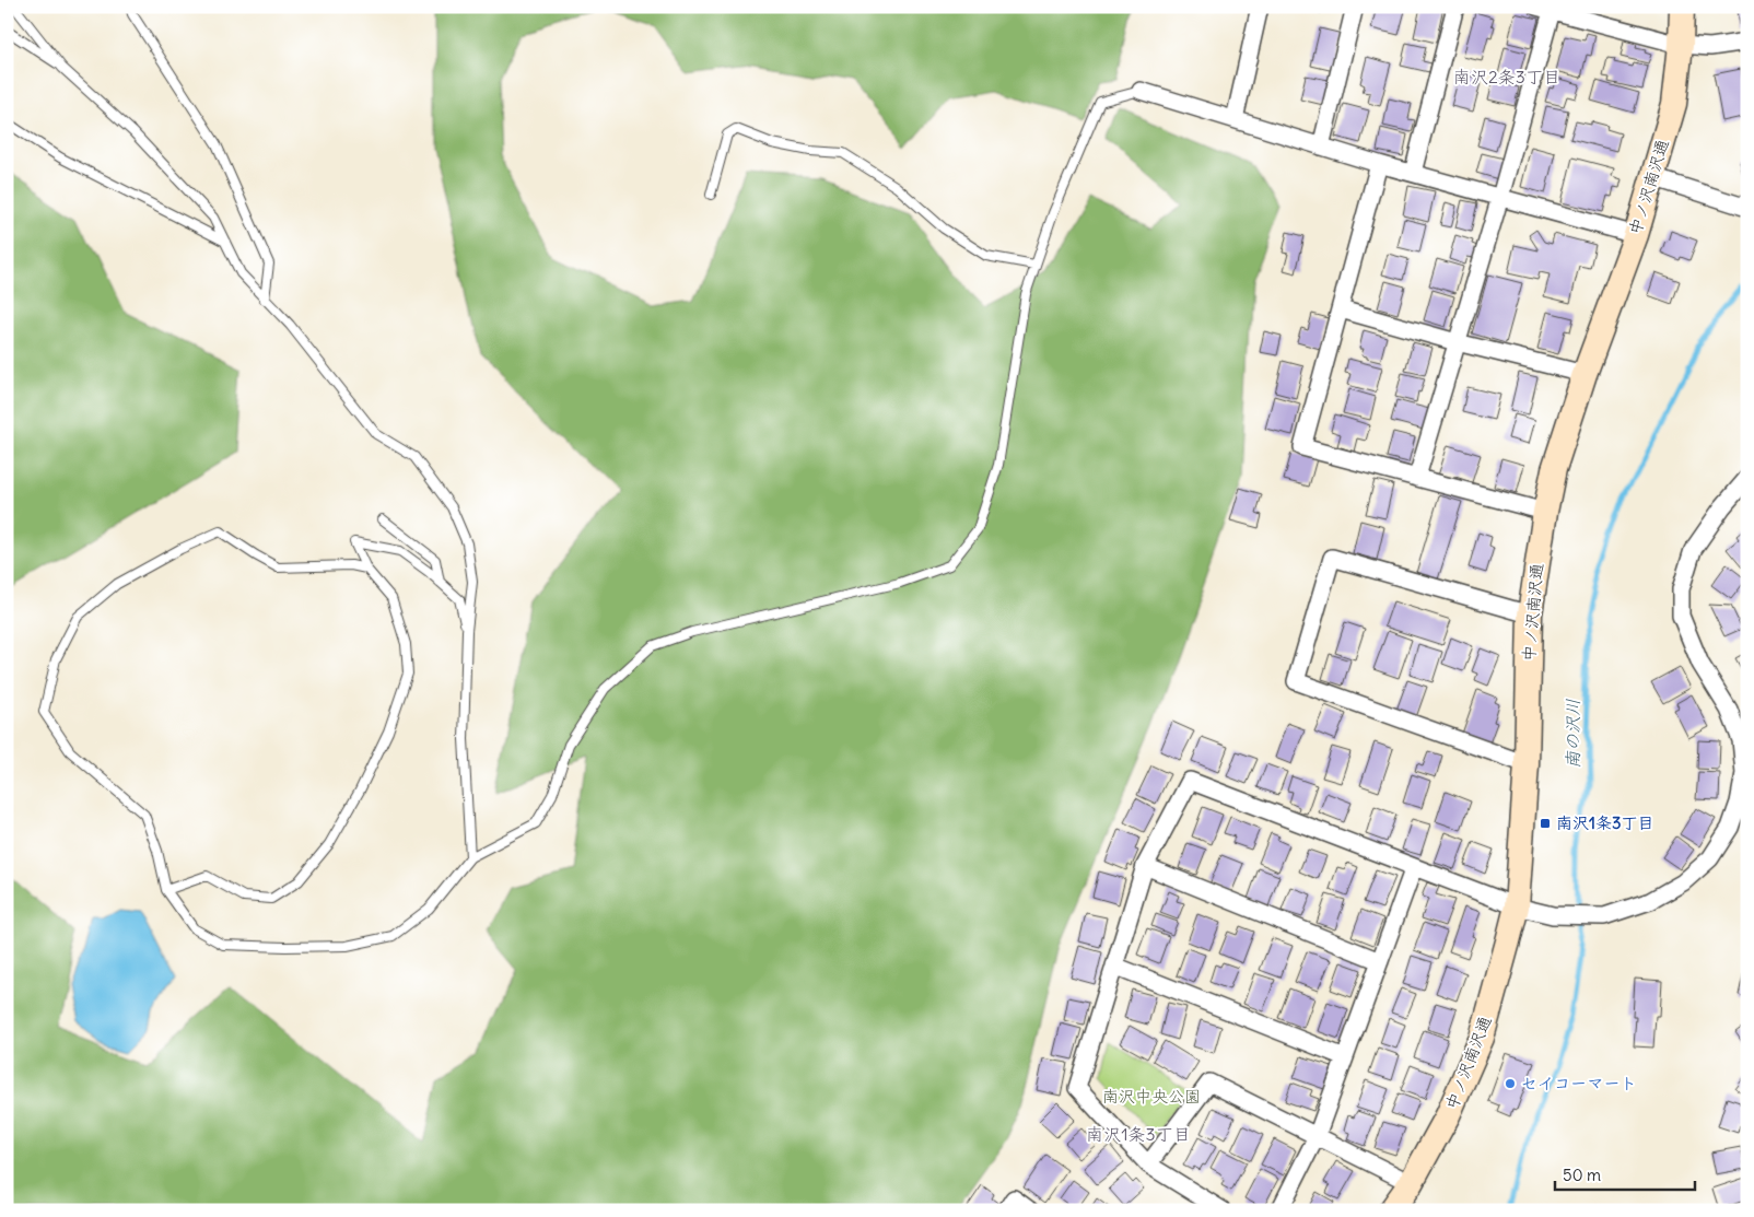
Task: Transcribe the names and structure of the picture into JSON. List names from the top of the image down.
{
  "streets": {
    "street": ["中ノ沢南沢通"]
  },
  "districts": ["南沢2条3丁目", "南沢1条3丁目"],
  "water": ["南の沢川"],
  "parks": ["南沢中央公園"],
  "places": {
    "transit": ["南沢1条3丁目"],
    "other": ["セイコーマート"]
  },
  "scale_bar": "50 m"
}
